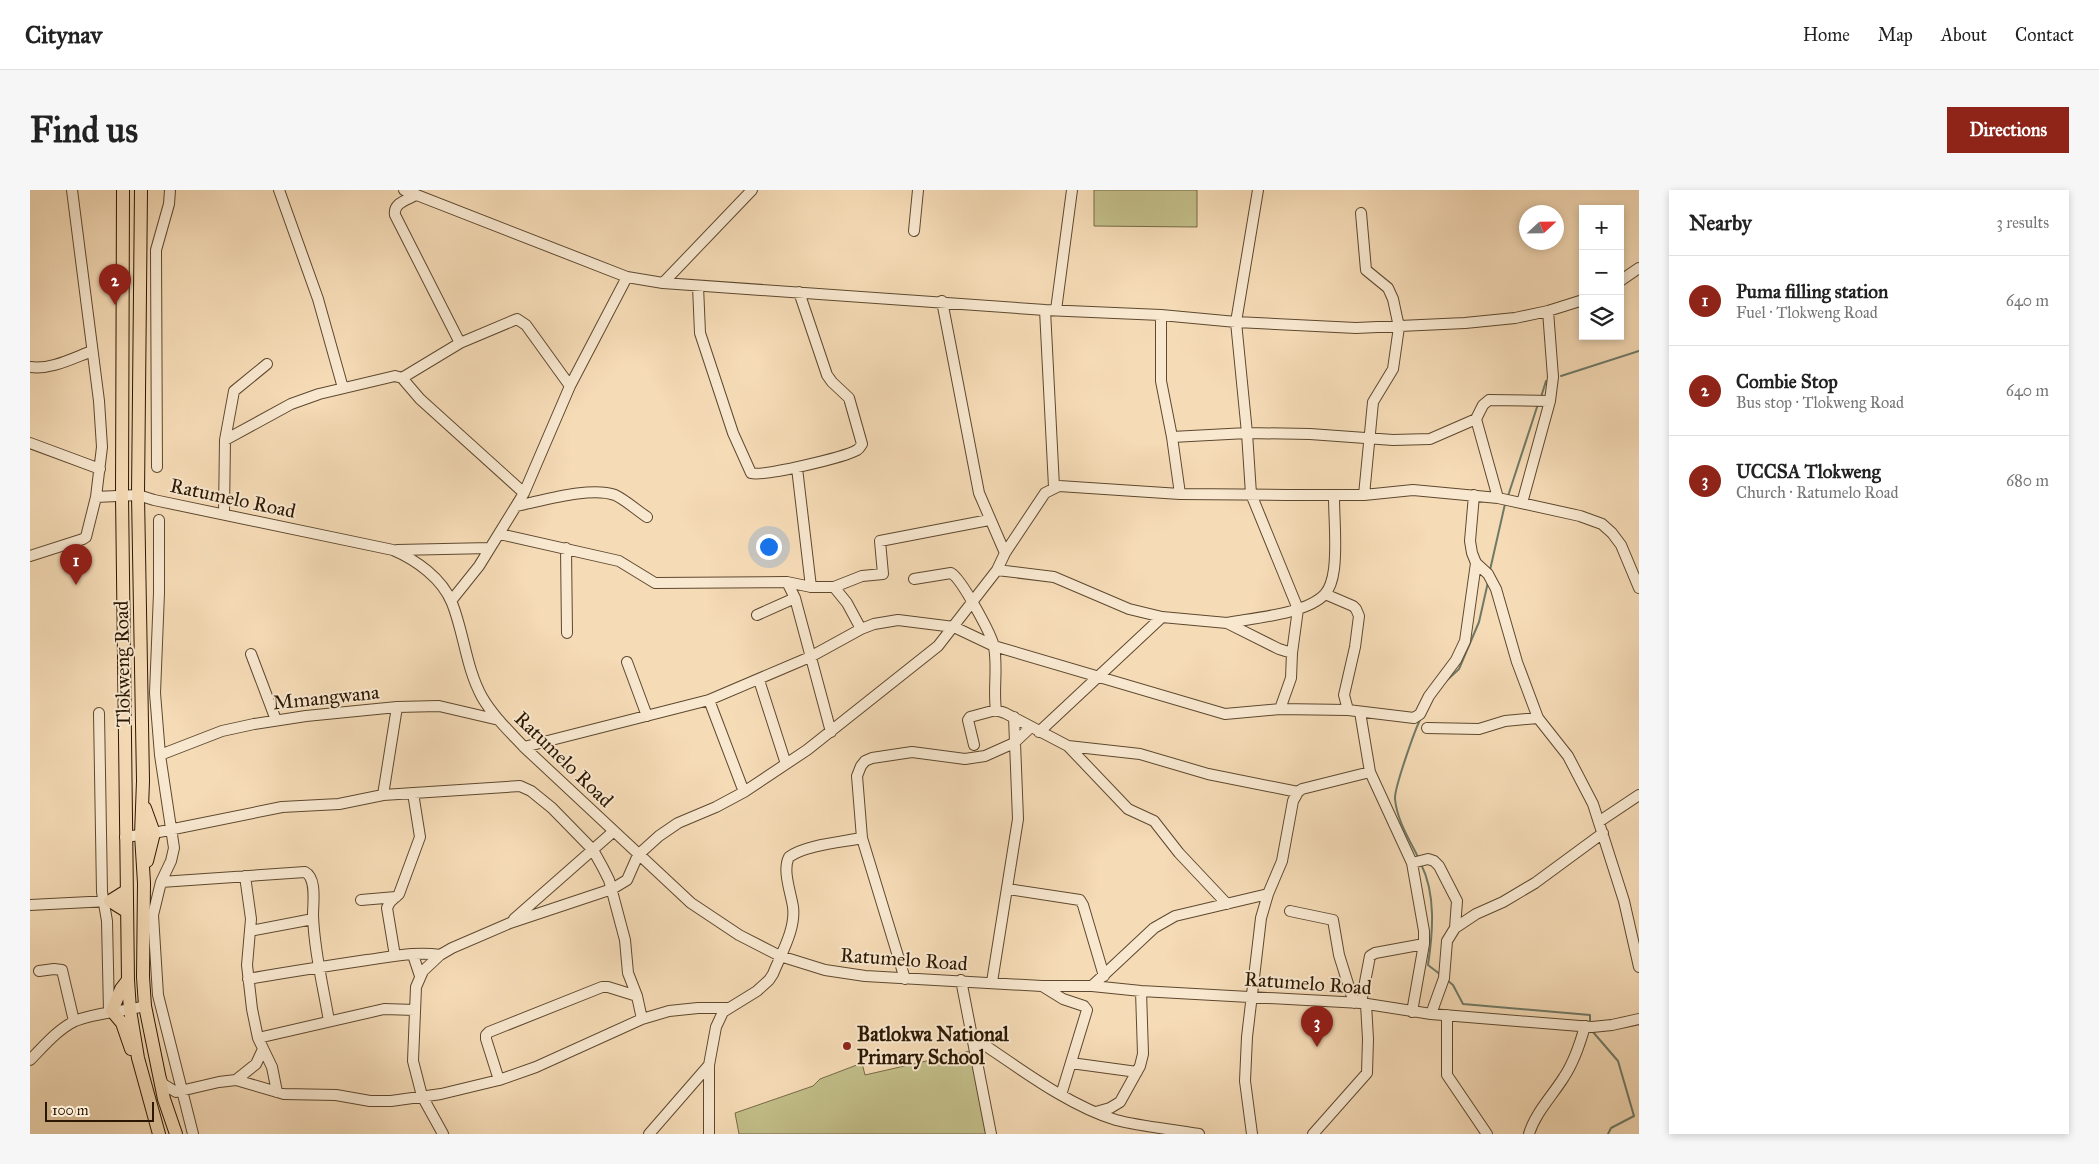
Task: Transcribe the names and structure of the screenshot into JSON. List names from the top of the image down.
{
  "streets": {
    "main road": ["Tlokweng Road"],
    "street": ["Ratumelo Road", "Mmangwana"]
  },
  "crossings": [
    ["Ratumelo Road", "Tlokweng Road"],
    ["Ratumelo Road", "Mmangwana"]
  ],
  "places": ["Batlokwa National Primary School"],
  "scale_bar": "100 m",
  "north": "right",
  "page": {
    "header": "Citynav",
    "nav": [
      "Home",
      "Map",
      "About",
      "Contact"
    ],
    "buttons": "Directions",
    "title": "Find us",
    "heading": ["Nearby", "3 results"],
    "map_buttons": ["+", "−"],
    "list": [
      {
        "mark": "1",
        "name": "Puma filling station",
        "note": "Fuel · Tlokweng Road",
        "value": "640 m"
      },
      {
        "mark": "2",
        "name": "Combie Stop",
        "note": "Bus stop · Tlokweng Road",
        "value": "640 m"
      },
      {
        "mark": "3",
        "name": "UCCSA Tlokweng",
        "note": "Church · Ratumelo Road",
        "value": "680 m"
      }
    ],
    "pins": ["2", "1", "3"],
    "scale": "100 m"
  }
}
